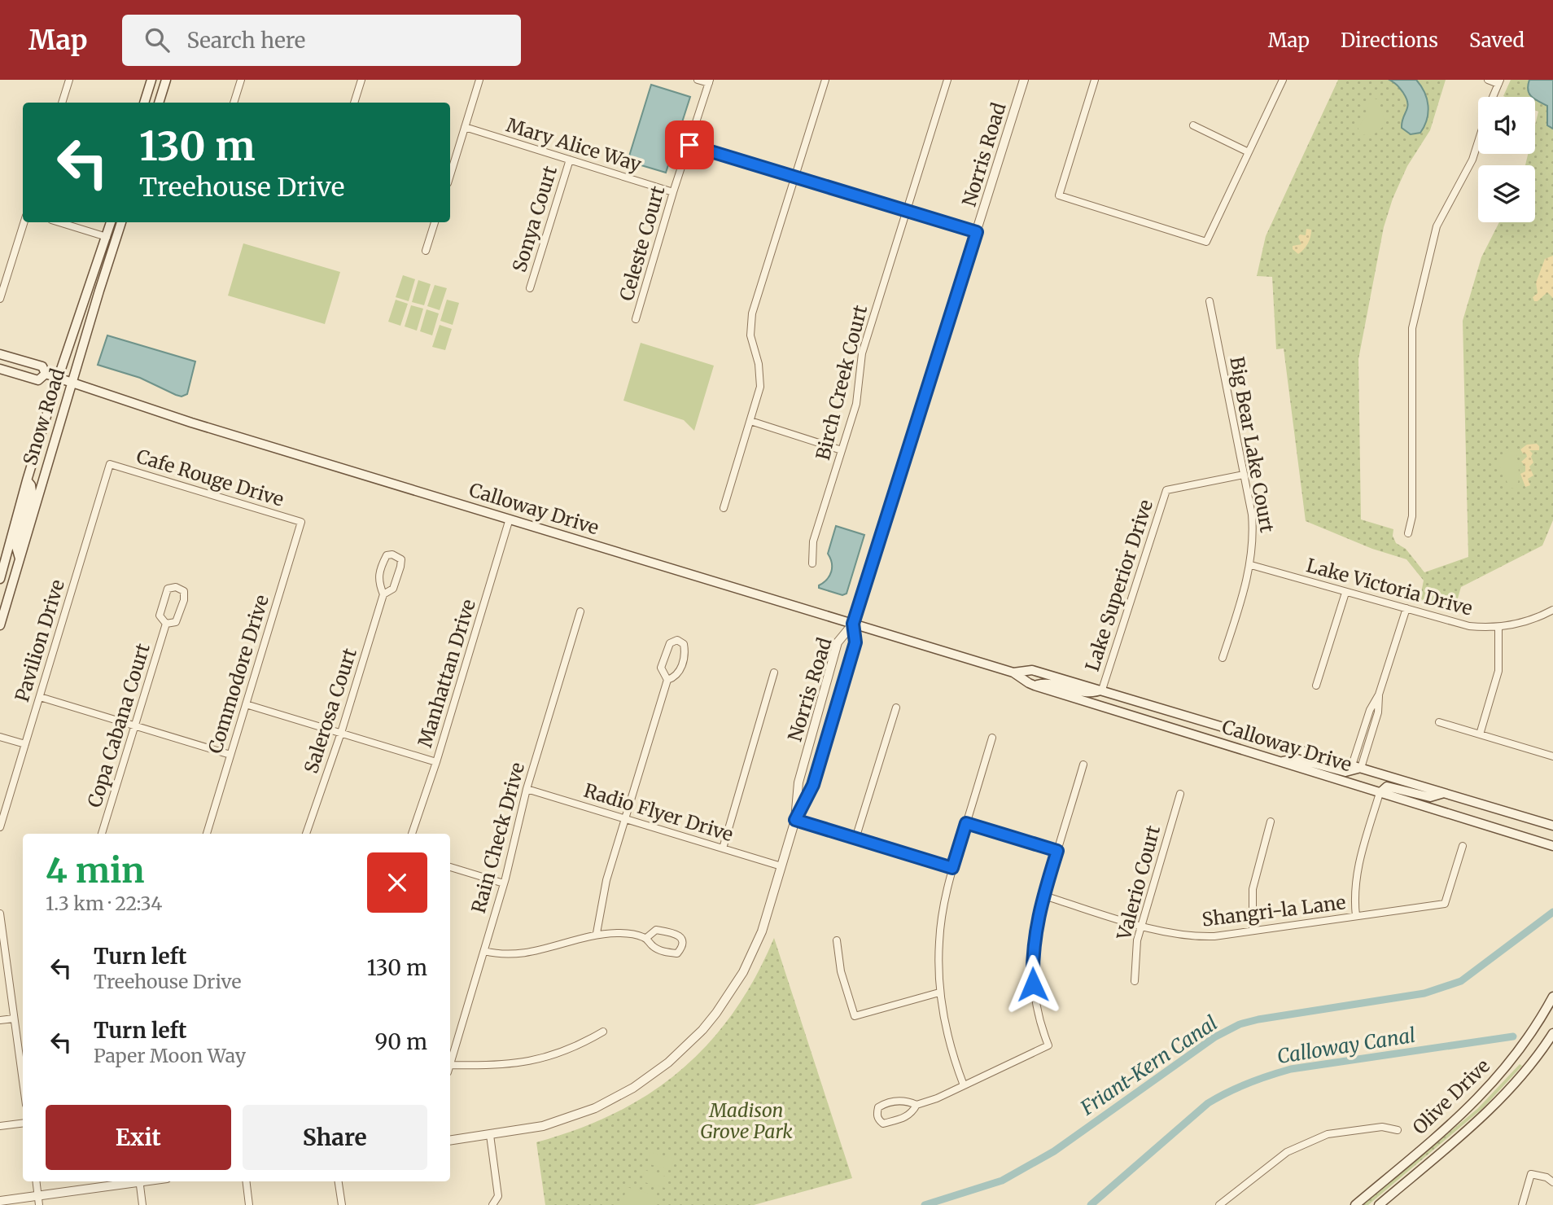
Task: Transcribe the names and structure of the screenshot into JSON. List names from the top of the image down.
{
  "streets": {
    "main road": ["Snow Road", "Calloway Drive", "Olive Drive"],
    "street": [
      "Mary Alice Way",
      "Norris Road",
      "Sonya Court",
      "Celeste Court",
      "Birch Creek Court",
      "Big Bear Lake Court",
      "Cafe Rouge Drive",
      "Lake Superior Drive",
      "Lake Victoria Drive",
      "Pavilion Drive",
      "Manhattan Drive",
      "Commodore Drive",
      "Salerosa Court",
      "Copa Cabana Court",
      "Radio Flyer Drive",
      "Rain Check Drive",
      "Valerio Court",
      "Shangri-la Lane"
    ]
  },
  "crossings": [
    ["Mary Alice Way", "Sonya Court"],
    ["Mary Alice Way", "Celeste Court"],
    ["Norris Road", "Calloway Drive"],
    ["Norris Road", "Radio Flyer Drive"],
    ["Snow Road", "Calloway Drive"],
    ["Big Bear Lake Court", "Lake Superior Drive"],
    ["Big Bear Lake Court", "Lake Victoria Drive"],
    ["Cafe Rouge Drive", "Pavilion Drive"],
    ["Cafe Rouge Drive", "Commodore Drive"],
    ["Calloway Drive", "Lake Superior Drive"],
    ["Calloway Drive", "Manhattan Drive"],
    ["Radio Flyer Drive", "Rain Check Drive"],
    ["Valerio Court", "Shangri-la Lane"]
  ],
  "water": ["Calloway Canal", "Friant-Kern Canal"],
  "parks": ["Madison Grove Park"],
  "page": {
    "header": "Map",
    "search": "Search here",
    "nav": ["Map", "Directions", "Saved"],
    "turn": ["130 m", "Treehouse Drive"],
    "heading": ["4 min", "1.3 km · 22:34"],
    "list": [
      {
        "name": "Turn left",
        "note": "Treehouse Drive",
        "value": "130 m"
      },
      {
        "name": "Turn left",
        "note": "Paper Moon Way",
        "value": "90 m"
      }
    ],
    "buttons": ["Exit", "Share"]
  }
}
